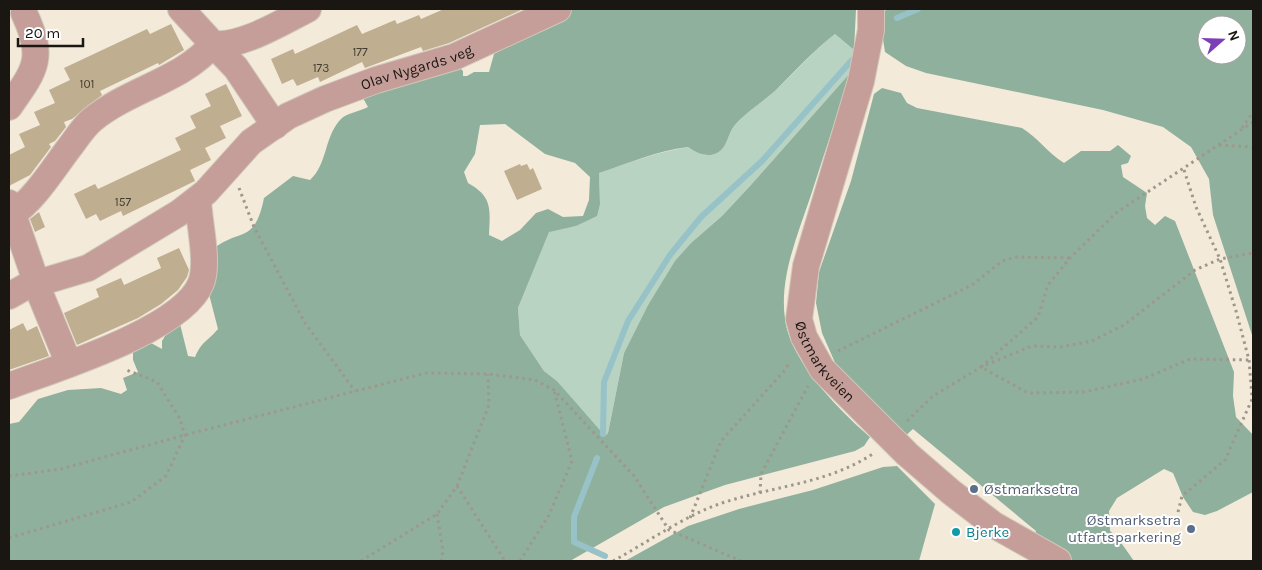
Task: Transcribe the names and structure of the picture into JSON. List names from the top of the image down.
{
  "streets": {
    "street": ["Olav Nygards veg", "Østmarkveien"]
  },
  "places": ["Østmarksetra", "Østmarksetra utfartsparkering", "Bjerke"],
  "house_numbers": [
    "177",
    "173",
    "101",
    "157"
  ],
  "scale_bar": "20 m",
  "north": "right"
}
